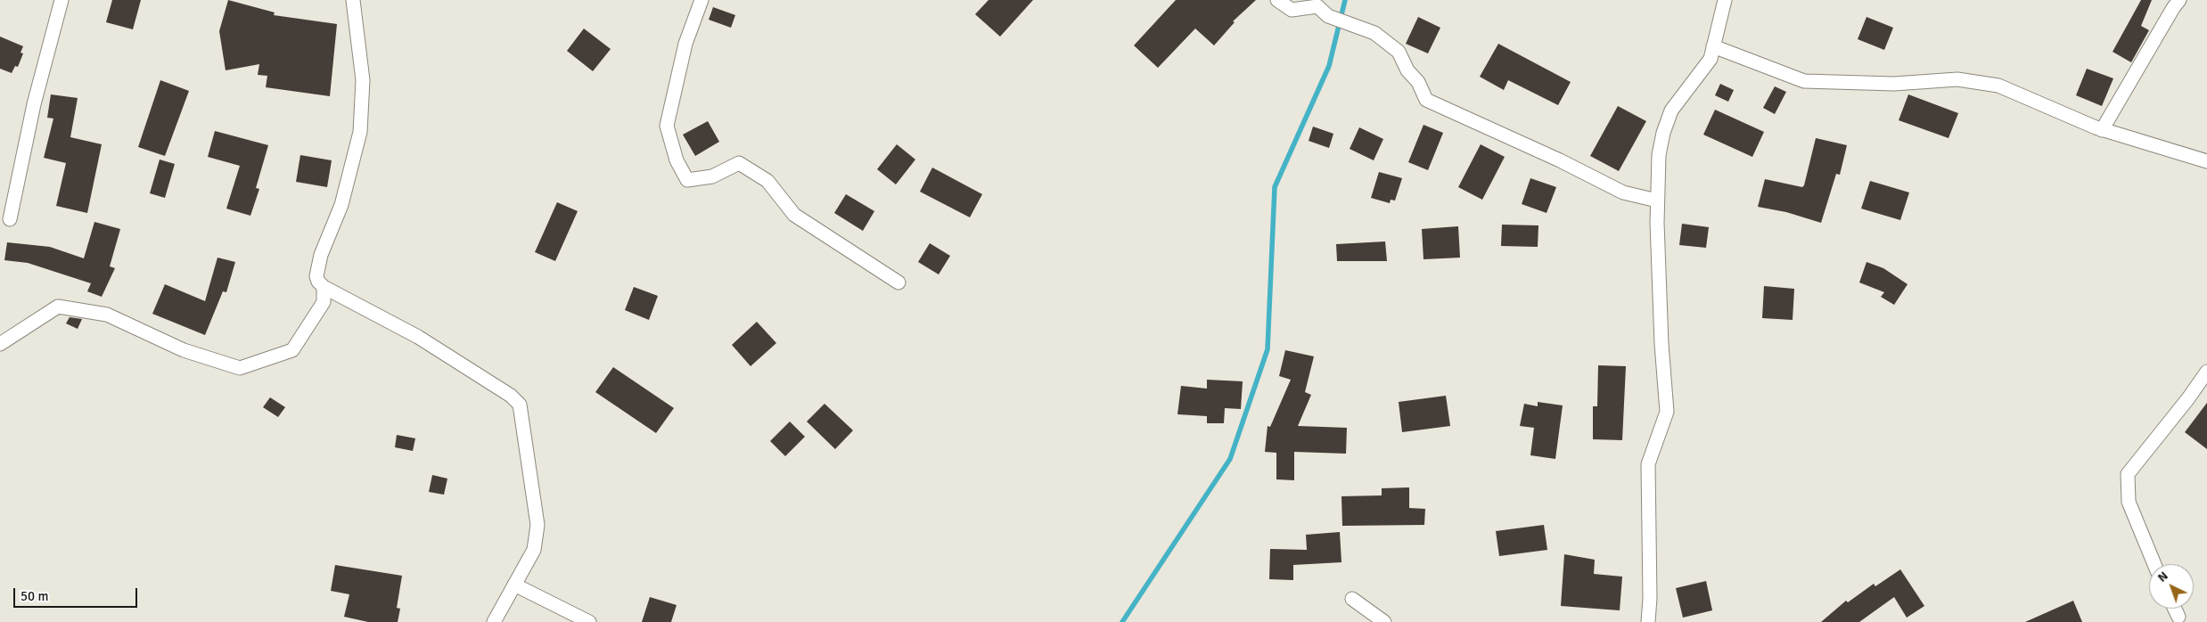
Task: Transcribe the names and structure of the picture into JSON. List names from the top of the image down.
{
  "scale_bar": "50 m",
  "north": "top left"
}
